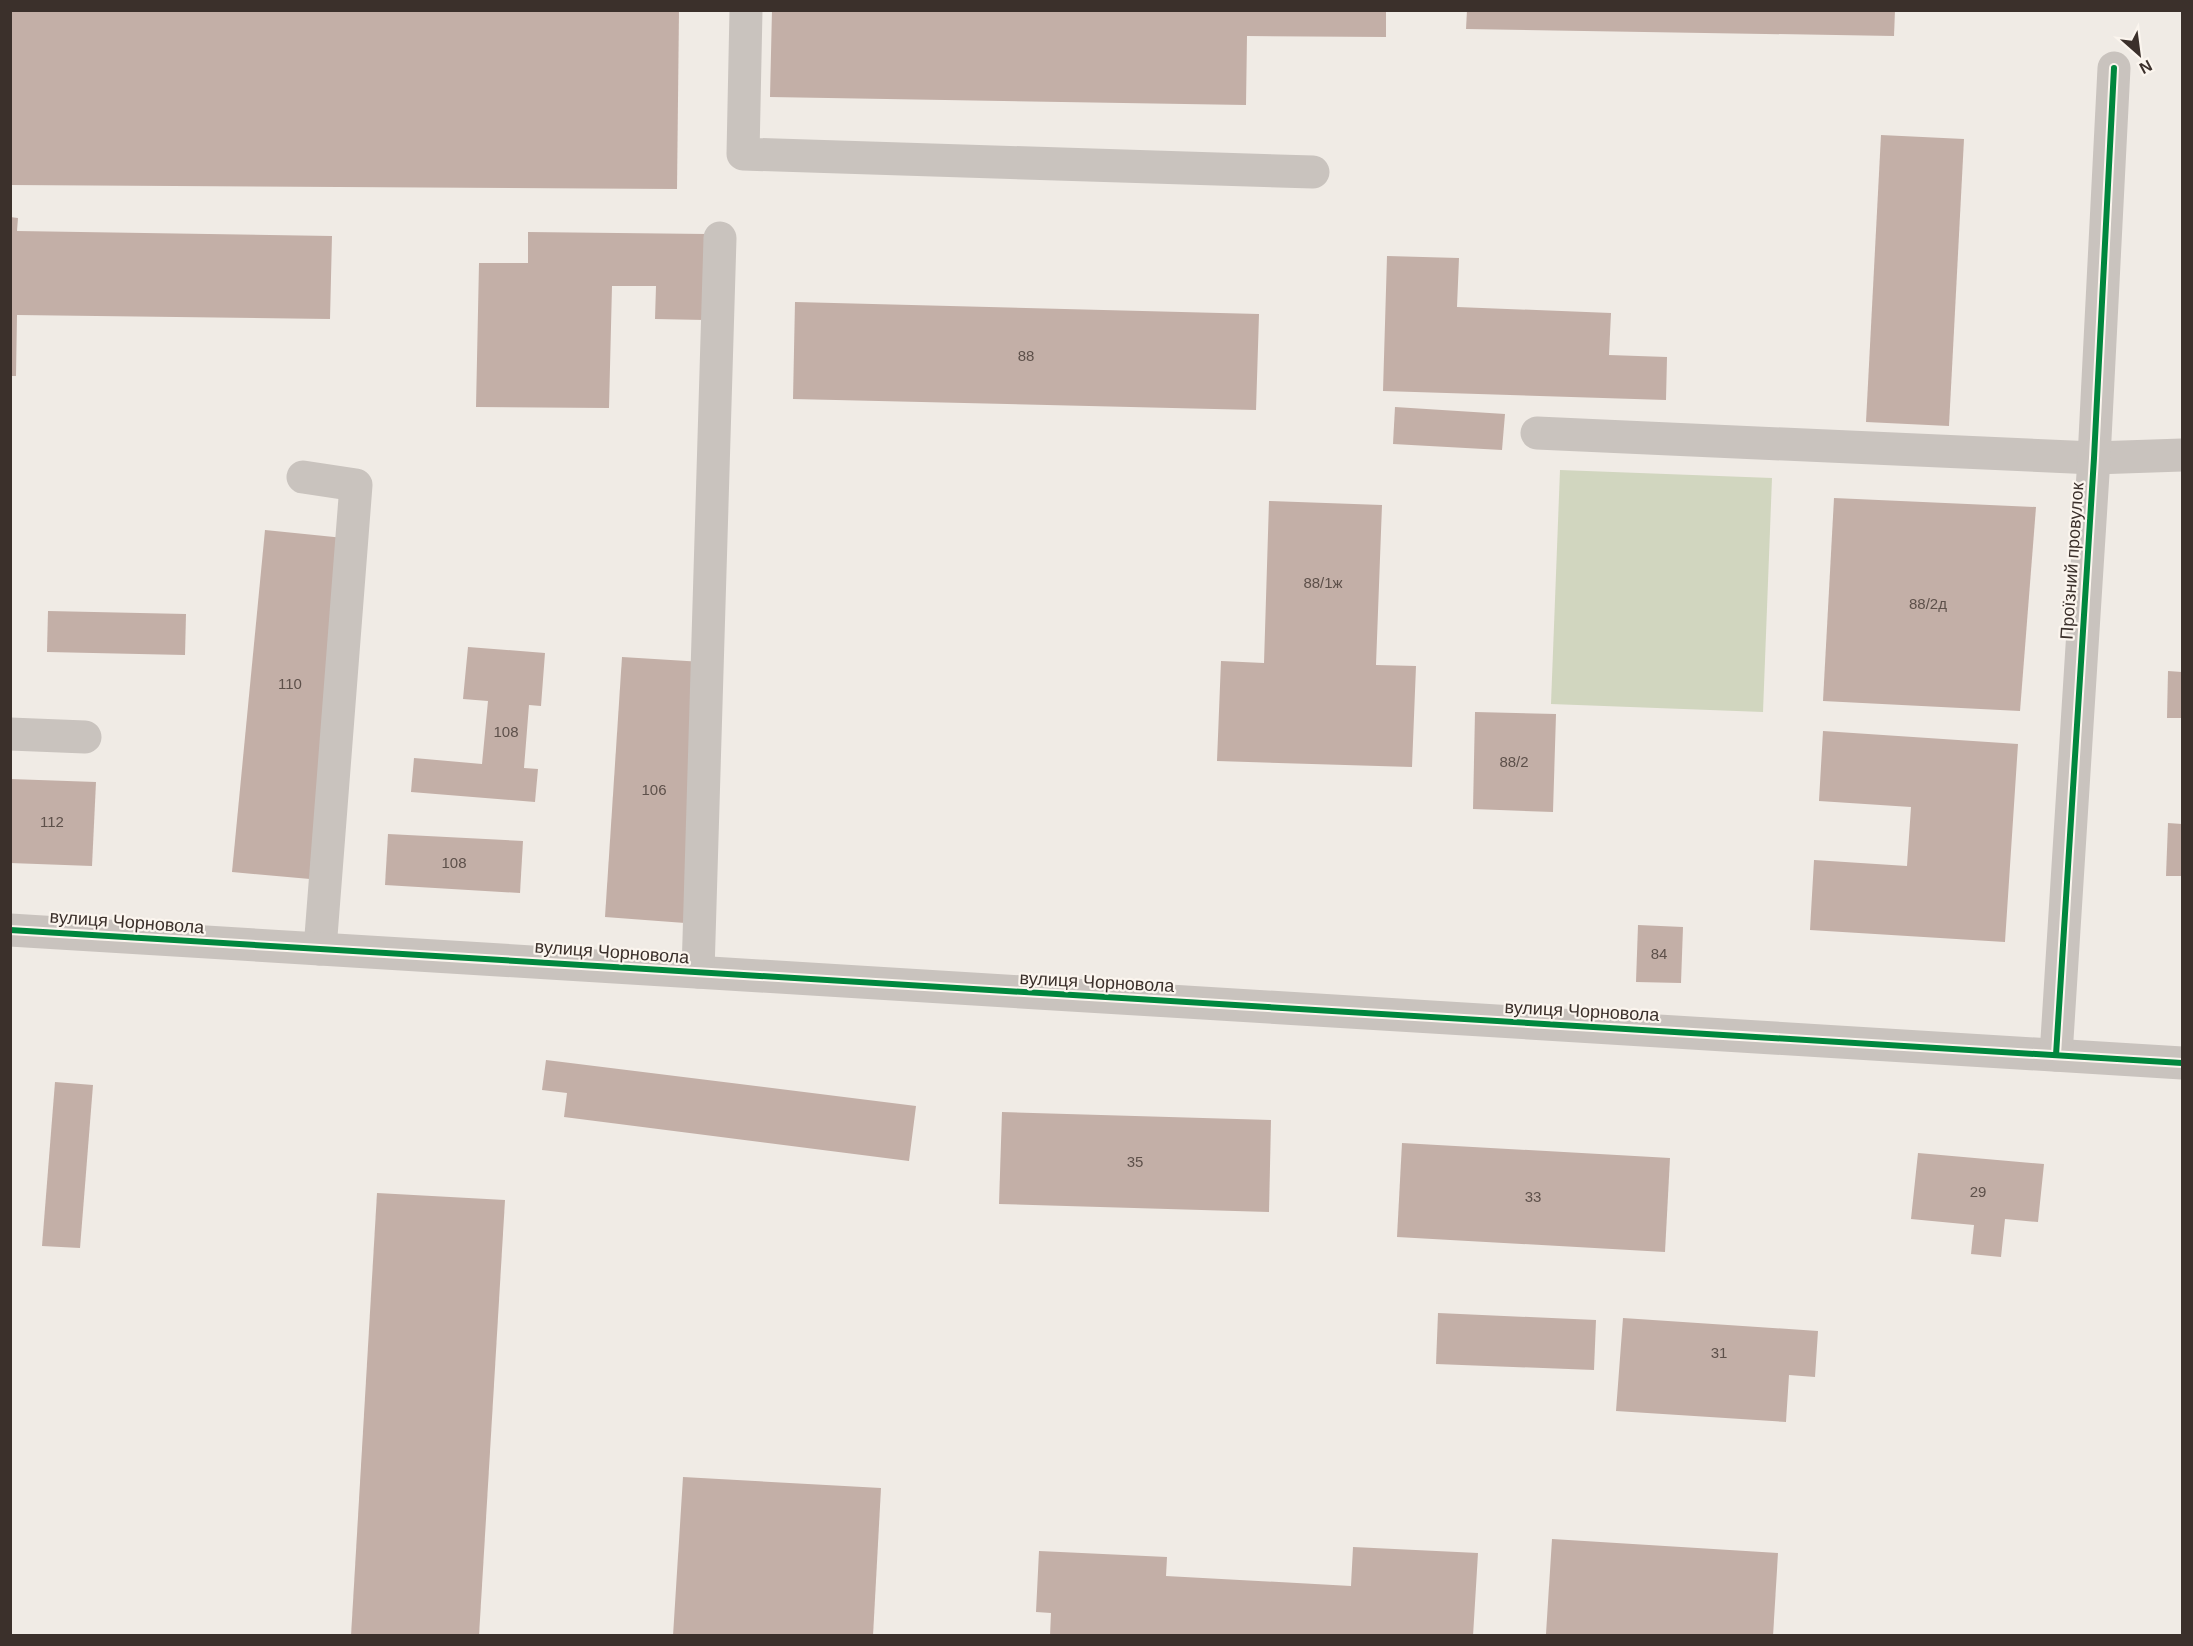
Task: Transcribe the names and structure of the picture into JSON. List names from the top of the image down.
{
  "streets": {
    "street": ["Проїзний провулок", "вулиця Чорновола"]
  },
  "crossings": [
    ["Проїзний провулок", "вулиця Чорновола"]
  ],
  "house_numbers": [
    "88",
    "88/1ж",
    "88/2д",
    "110",
    "108",
    "88/2",
    "106",
    "112",
    "108",
    "84",
    "35",
    "29",
    "33",
    "31"
  ],
  "north": "bottom right"
}
